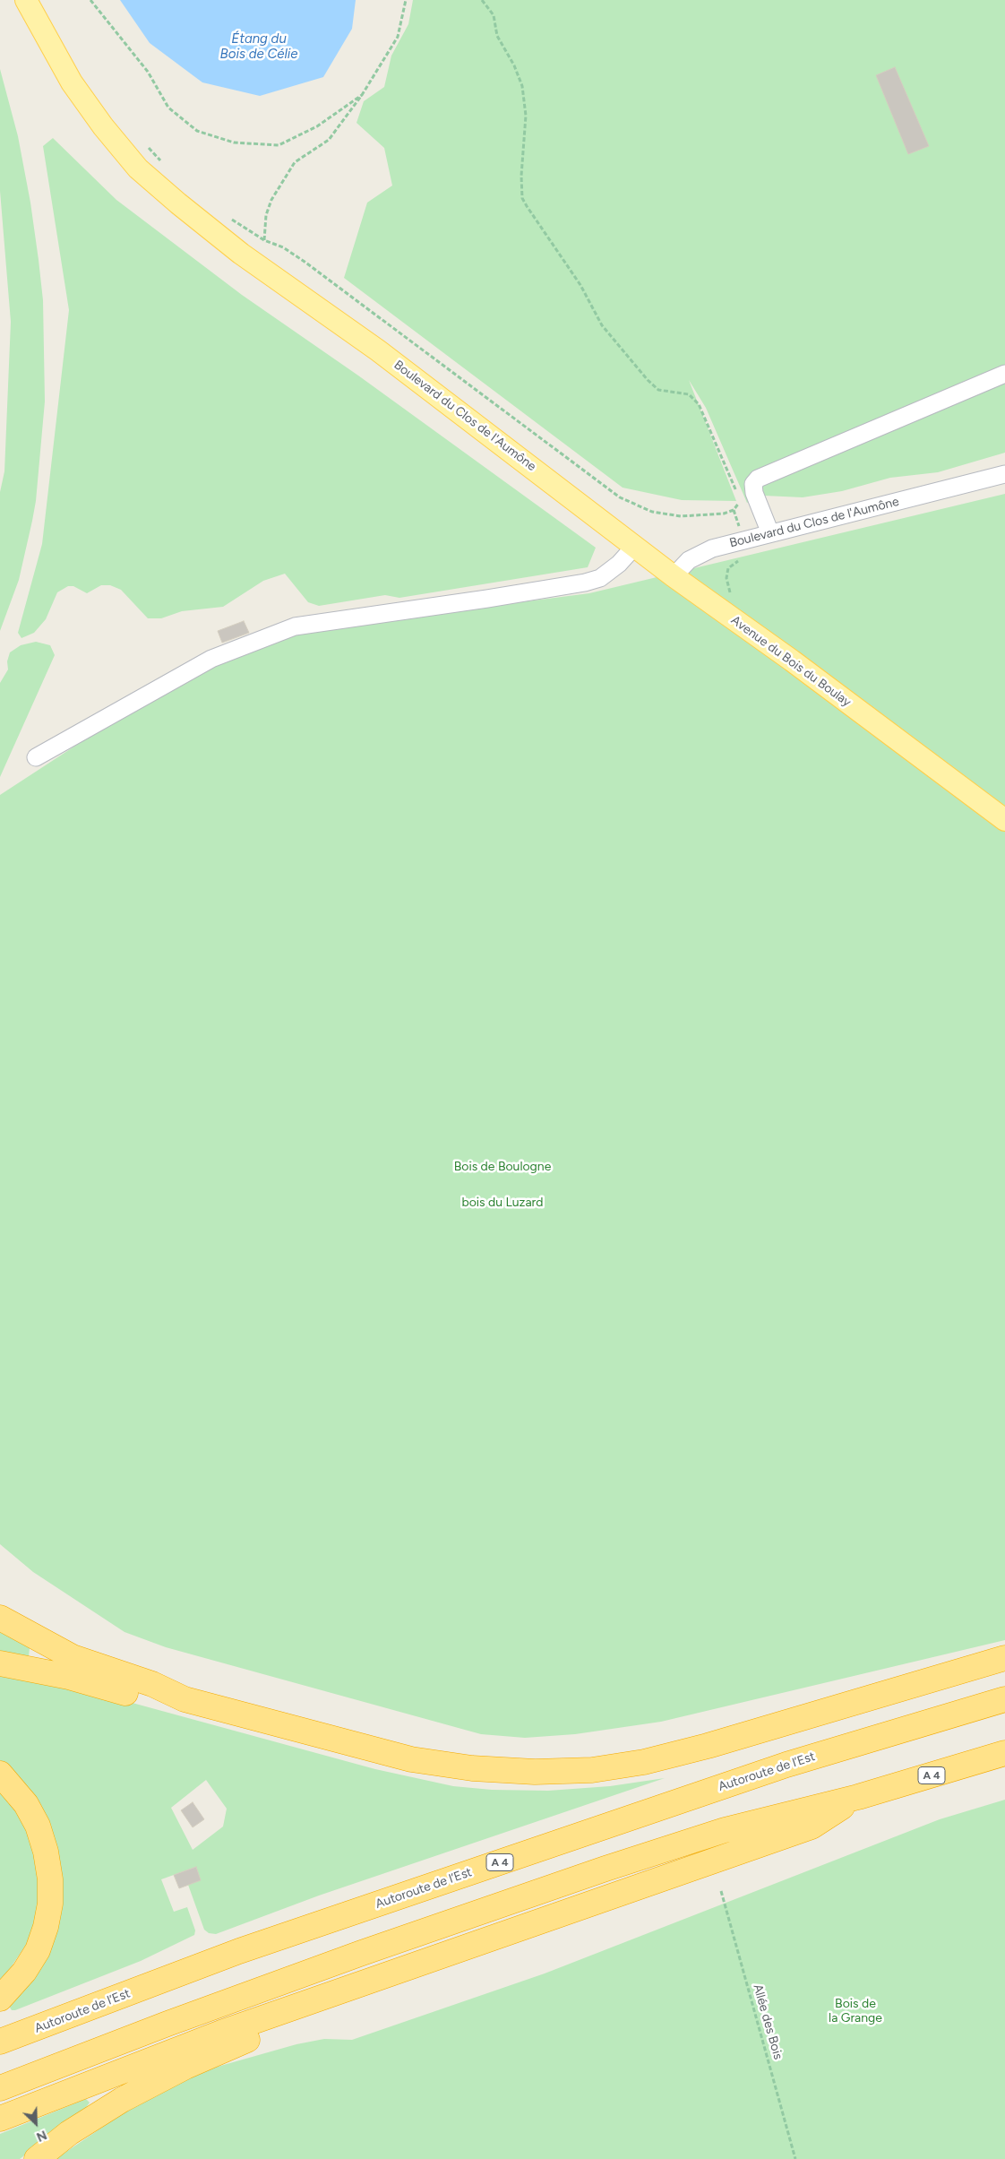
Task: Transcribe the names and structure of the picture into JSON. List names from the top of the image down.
{
  "streets": {
    "highway": ["Autoroute de l’Est", "A 4"],
    "main road": ["Boulevard du Clos de l'Aumône", "Avenue du Bois du Boulay"],
    "path": ["Allée des Bois"]
  },
  "crossings": [
    ["Boulevard du Clos de l'Aumône", "Avenue du Bois du Boulay"]
  ],
  "water": ["Étang du Bois de Célie"],
  "parks": ["Bois de Boulogne", "bois du Luzard", "Bois de la Grange"],
  "north": "bottom right"
}
